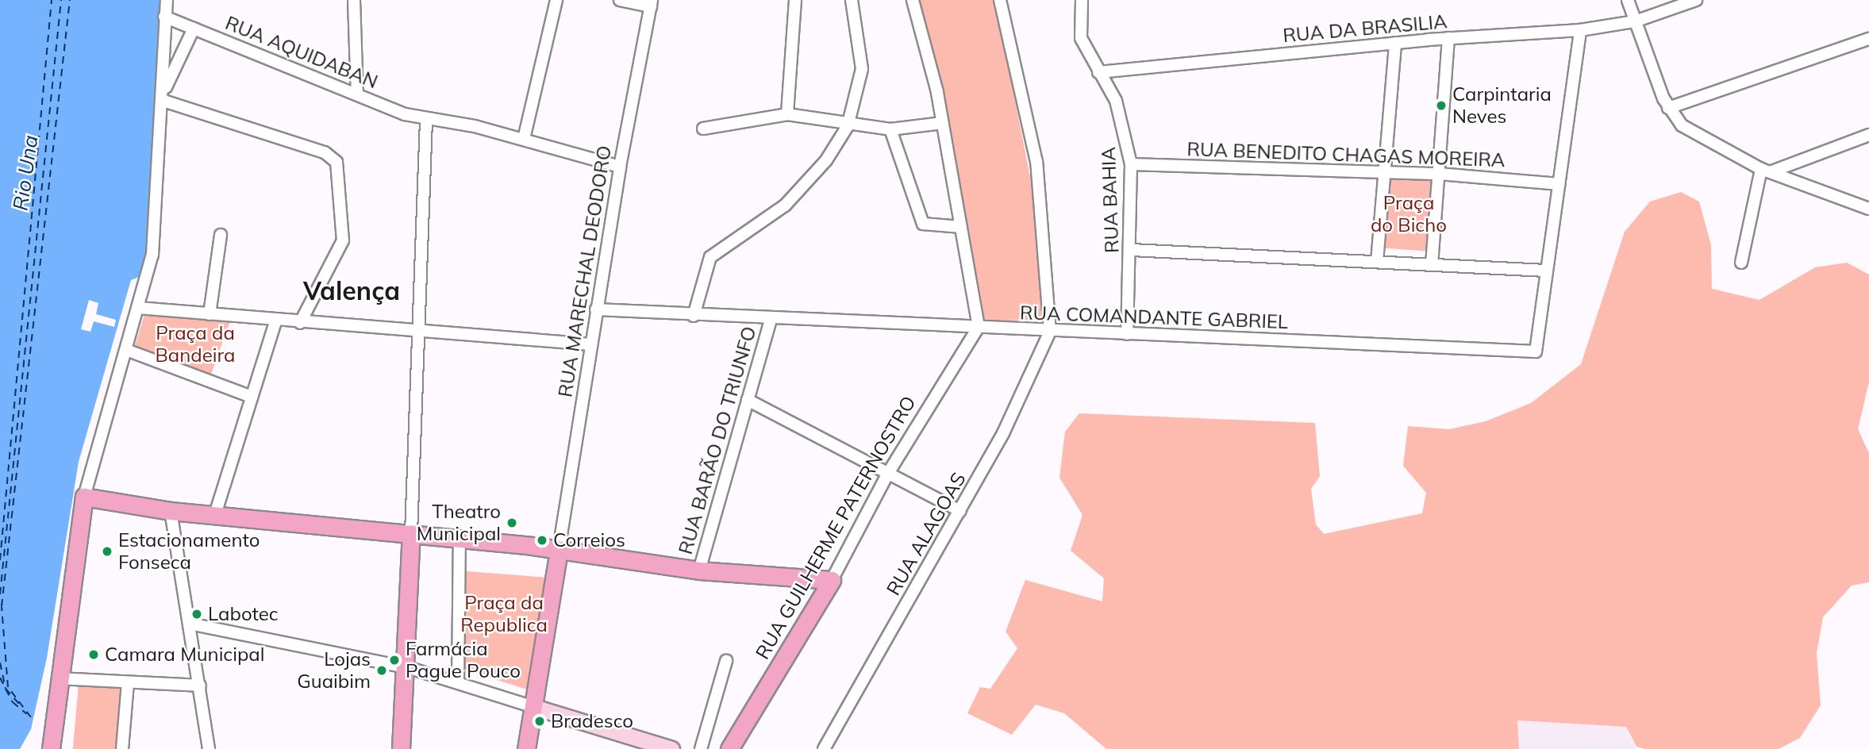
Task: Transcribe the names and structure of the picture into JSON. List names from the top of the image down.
{
  "streets": {
    "main road": ["RUA GUILHERME PATERNOSTRO"],
    "street": [
      "RUA DA BRASILIA",
      "RUA AQUIDABAN",
      "RUA BENEDITO CHAGAS MOREIRA",
      "RUA BAHIA",
      "RUA MARECHAL DEODORO",
      "RUA COMANDANTE GABRIEL",
      "RUA BARÃO DO TRIUNFO",
      "RUA ALAGOAS"
    ]
  },
  "crossings": [
    ["RUA DA BRASILIA", "RUA BAHIA"],
    ["RUA AQUIDABAN", "RUA MARECHAL DEODORO"],
    ["RUA BENEDITO CHAGAS MOREIRA", "RUA BAHIA"],
    ["RUA BAHIA", "RUA COMANDANTE GABRIEL"],
    ["RUA MARECHAL DEODORO", "RUA COMANDANTE GABRIEL"],
    ["RUA COMANDANTE GABRIEL", "RUA BARÃO DO TRIUNFO"],
    ["RUA COMANDANTE GABRIEL", "RUA GUILHERME PATERNOSTRO"],
    ["RUA COMANDANTE GABRIEL", "RUA ALAGOAS"]
  ],
  "districts": ["Valença"],
  "water": ["Rio Una"],
  "parks": ["Praça do Bicho", "Praça da Bandeira", "Praça da Republica"],
  "places": [
    "Carpintaria Neves",
    "Theatro Municipal",
    "Correios",
    "Estacionamento Fonseca",
    "Labotec",
    "Camara Municipal",
    "Farmácia Pague Pouco",
    "Lojas Guaibim",
    "Bradesco"
  ]
}
